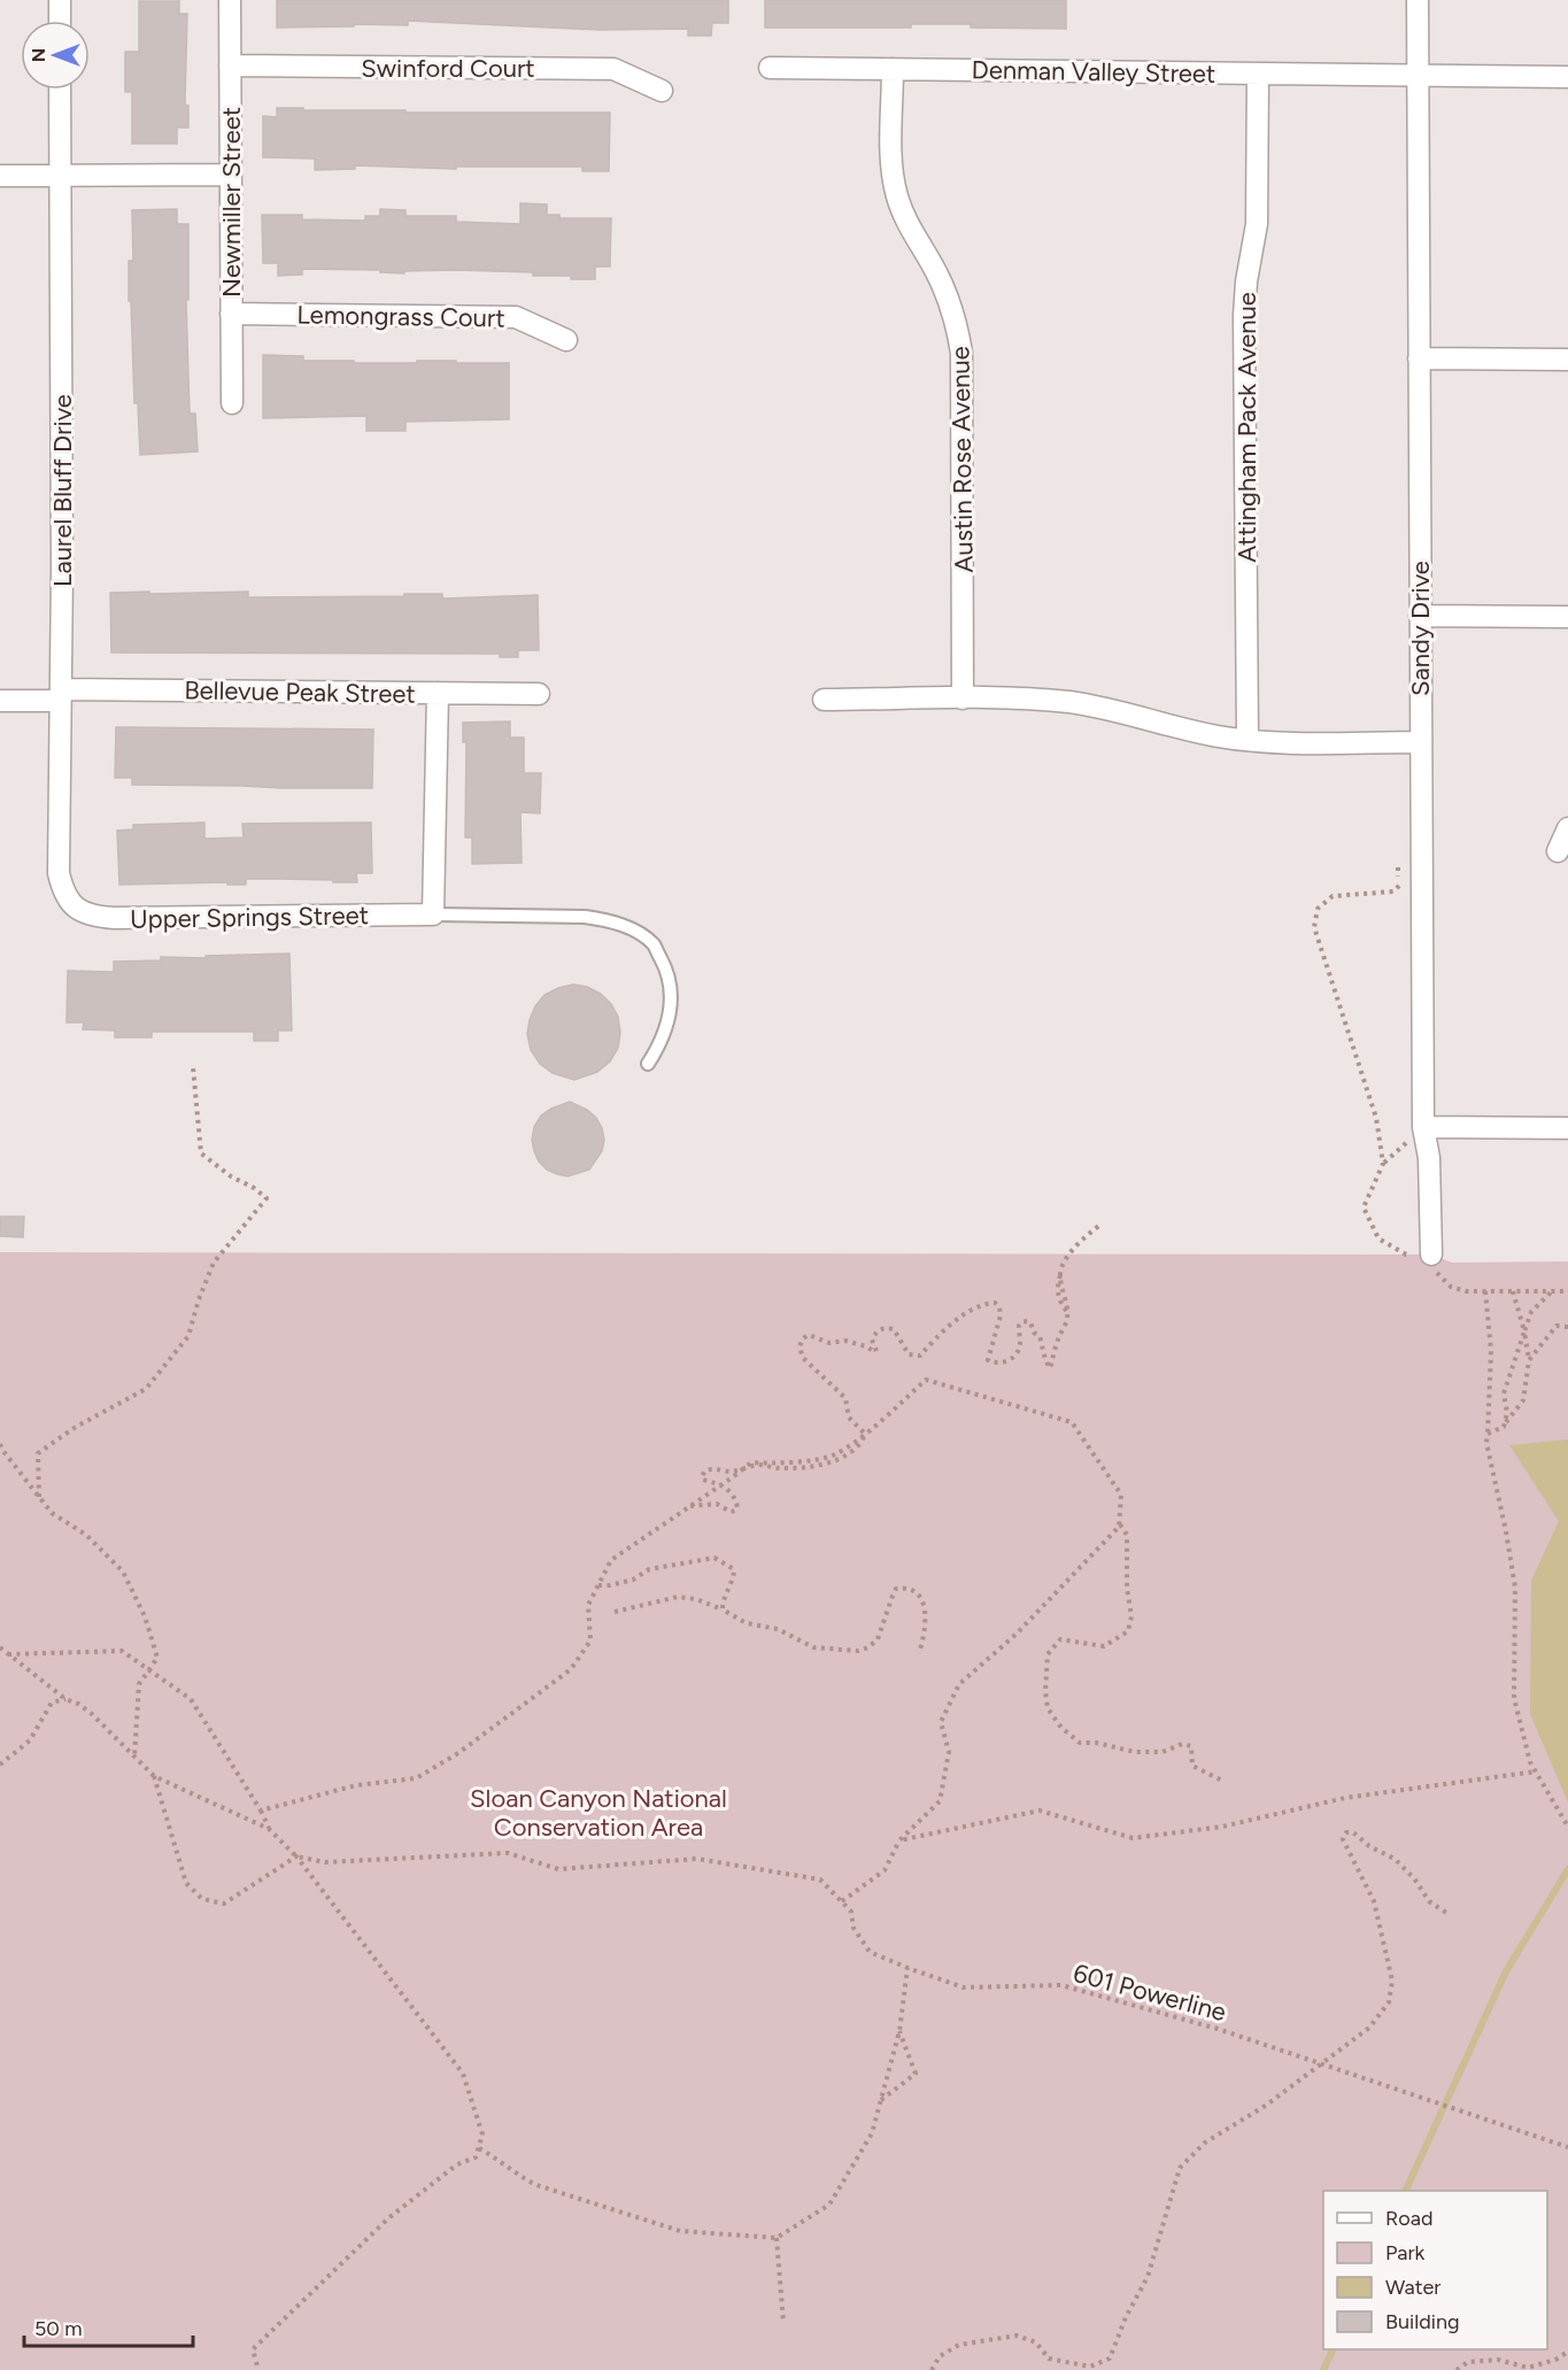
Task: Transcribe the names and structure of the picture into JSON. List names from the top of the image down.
{
  "streets": {
    "street": [
      "Swinford Court",
      "Denman Valley Street",
      "Newmiller Street",
      "Lemongrass Court",
      "Attingham Pack Avenue",
      "Austin Rose Avenue",
      "Laurel Bluff Drive",
      "Sandy Drive",
      "Bellevue Peak Street",
      "Upper Springs Street"
    ],
    "path": ["601 Powerline"]
  },
  "crossings": [
    ["Swinford Court", "Newmiller Street"],
    ["Denman Valley Street", "Attingham Pack Avenue"],
    ["Denman Valley Street", "Austin Rose Avenue"],
    ["Denman Valley Street", "Sandy Drive"],
    ["Newmiller Street", "Lemongrass Court"],
    ["Laurel Bluff Drive", "Bellevue Peak Street"],
    ["Laurel Bluff Drive", "Upper Springs Street"]
  ],
  "parks": ["Sloan Canyon National Conservation Area"],
  "legend": [
    "Road",
    "Park",
    "Water",
    "Building"
  ],
  "scale_bar": "50 m",
  "north": "left"
}
